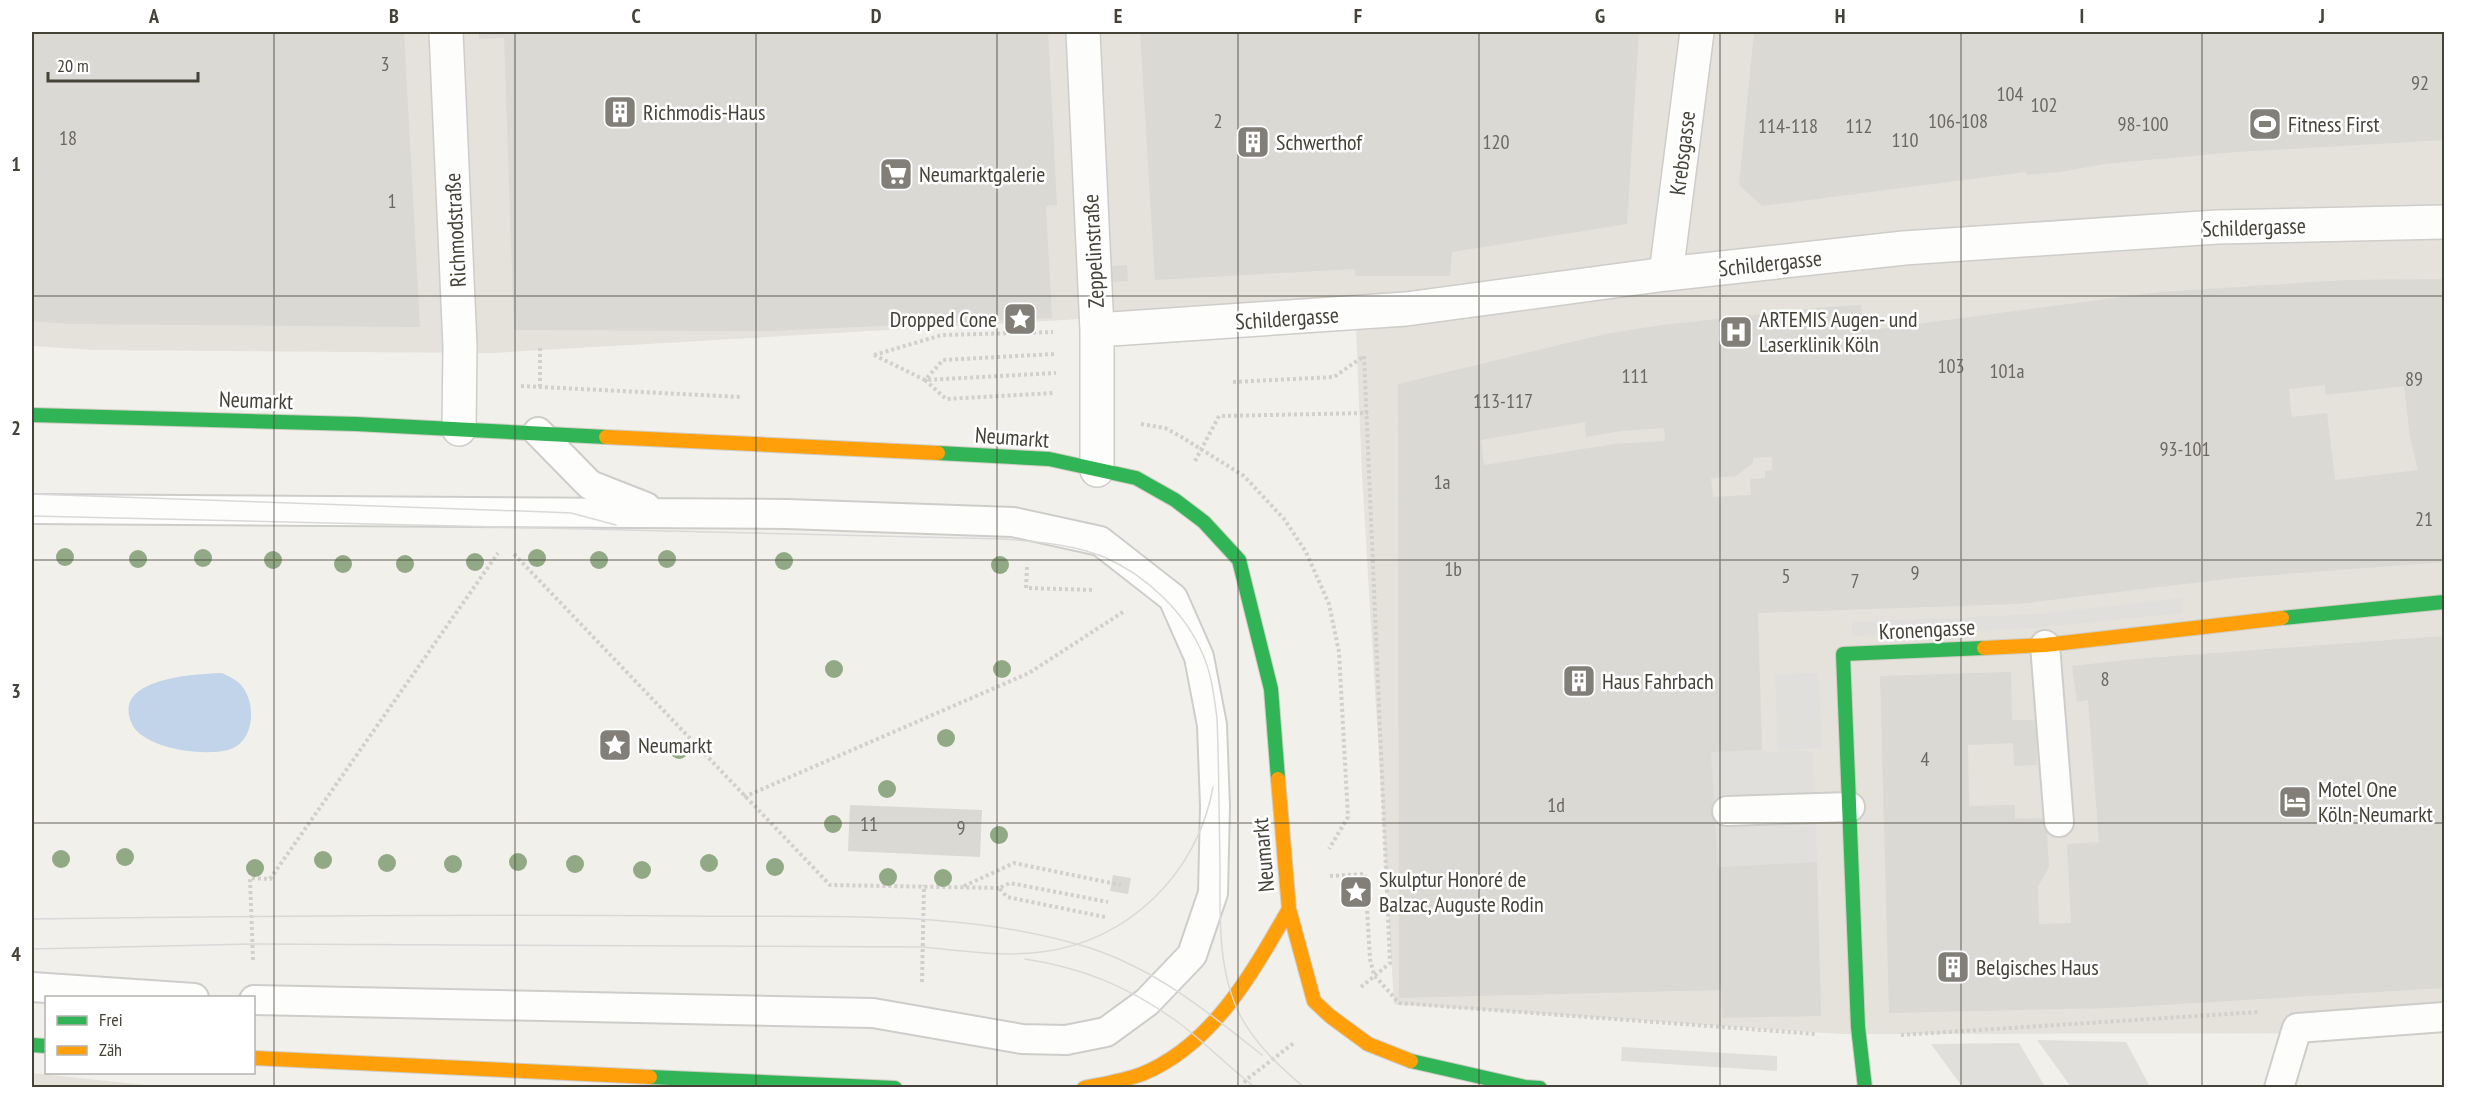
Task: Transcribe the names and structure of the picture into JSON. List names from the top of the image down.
{
  "streets": {
    "main road": ["Neumarkt", "Kronengasse"],
    "street": [
      "Krebsgasse",
      "Schildergasse",
      "Richmodstraße",
      "Zeppelinstraße"
    ]
  },
  "crossings": [
    ["Krebsgasse", "Schildergasse"],
    ["Schildergasse", "Zeppelinstraße"],
    ["Richmodstraße", "Neumarkt"],
    ["Zeppelinstraße", "Neumarkt"]
  ],
  "places": {
    "building": [
      "Richmodis-Haus",
      "Schwerthof",
      "Haus Fahrbach",
      "Belgisches Haus"
    ],
    "sports": ["Fitness First"],
    "supermarket": ["Neumarktgalerie"],
    "place": ["Dropped Cone", "Neumarkt", "Skulptur Honoré de Balzac, Auguste Rodin"],
    "hospital": ["ARTEMIS Augen- und Laserklinik Köln"],
    "hotel": ["Motel One Köln-Neumarkt"]
  },
  "house_numbers": [
    "3",
    "92",
    "104",
    "102",
    "2",
    "106-108",
    "98-100",
    "114-118",
    "112",
    "18",
    "110",
    "120",
    "1",
    "103",
    "101a",
    "111",
    "89",
    "113-117",
    "93-101",
    "1a",
    "21",
    "1b",
    "9",
    "5",
    "7",
    "8",
    "4",
    "1d",
    "11",
    "9"
  ],
  "legend": ["Frei", "Zäh"],
  "scale_bar": "20 m",
  "grid": {
    "columns": [
      "A",
      "B",
      "C",
      "D",
      "E",
      "F",
      "G",
      "H",
      "I",
      "J"
    ],
    "rows": [
      "1",
      "2",
      "3",
      "4"
    ]
  }
}
